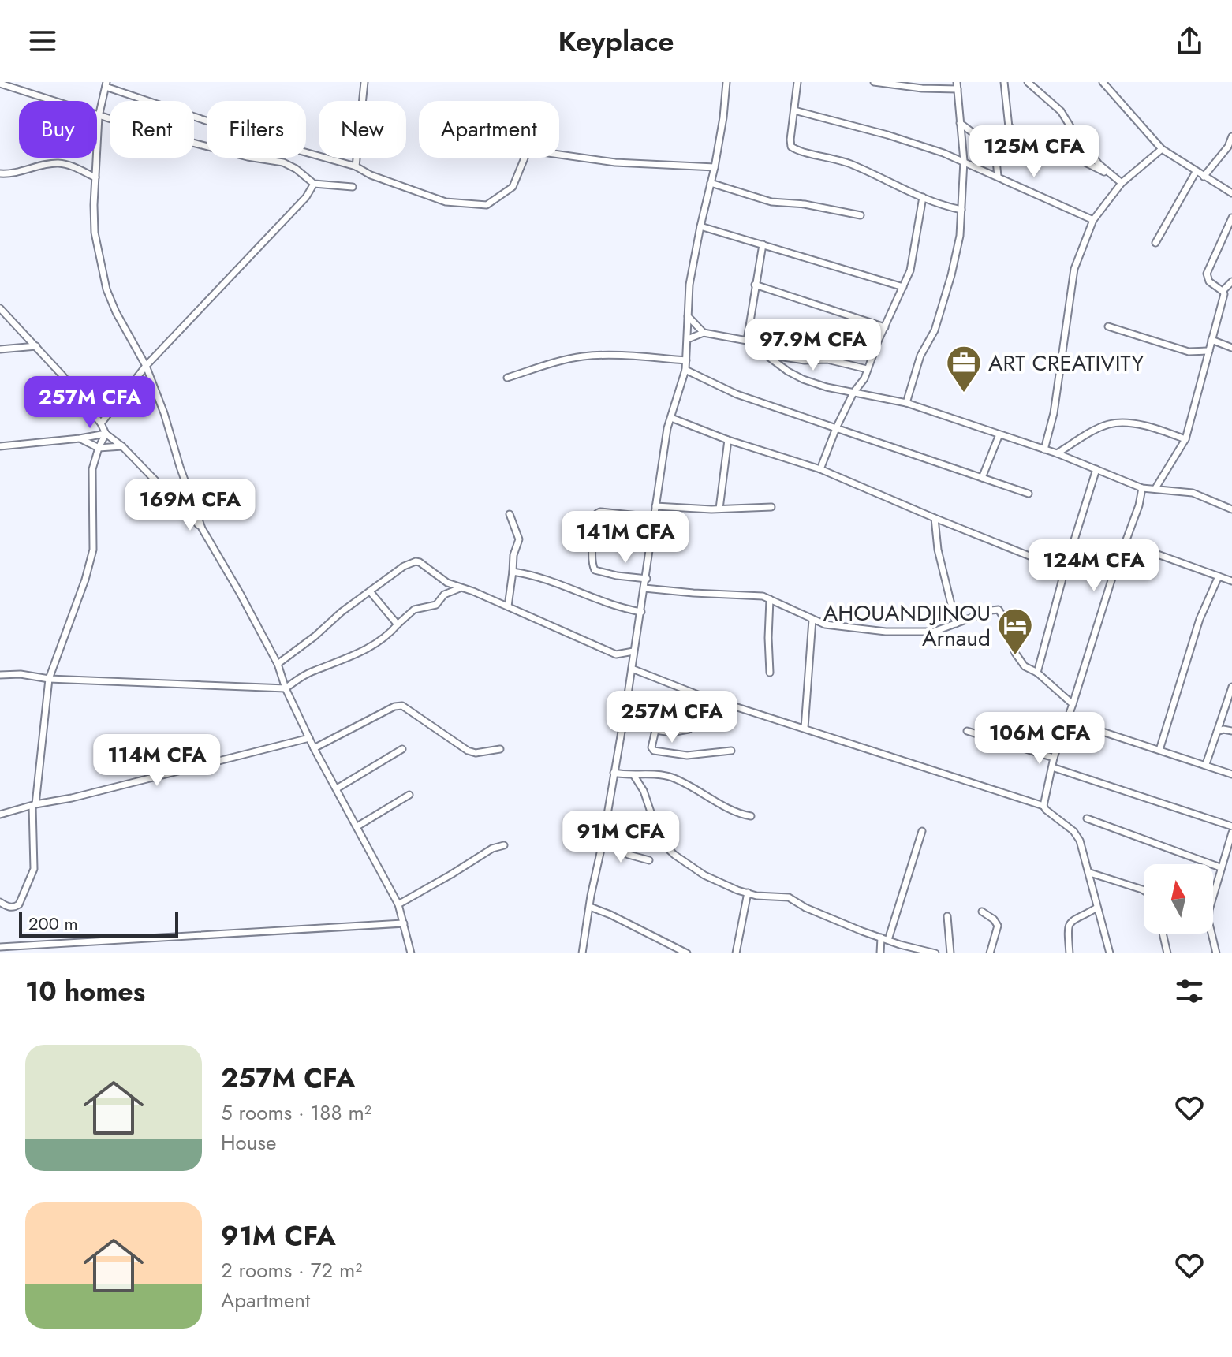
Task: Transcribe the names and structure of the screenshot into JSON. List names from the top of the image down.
{
  "places": {
    "office": ["ART CREATIVITY"],
    "hotel": ["AHOUANDJINOU Arnaud"]
  },
  "scale_bar": "200 m",
  "north": "top",
  "page": {
    "header": "Keyplace",
    "chip": [
      "Buy",
      "Rent",
      "Filters",
      "New",
      "Apartment"
    ],
    "price": [
      "125M CFA",
      "97.9M CFA",
      "257M CFA",
      "169M CFA",
      "141M CFA",
      "124M CFA",
      "257M CFA",
      "106M CFA",
      "114M CFA",
      "91M CFA"
    ],
    "scale": "200 m",
    "heading": "10 homes",
    "list": [
      {
        "name": "257M CFA",
        "note": "5 rooms · 188 m² · House"
      },
      {
        "name": "91M CFA",
        "note": "2 rooms · 72 m² · Apartment"
      }
    ]
  }
}
